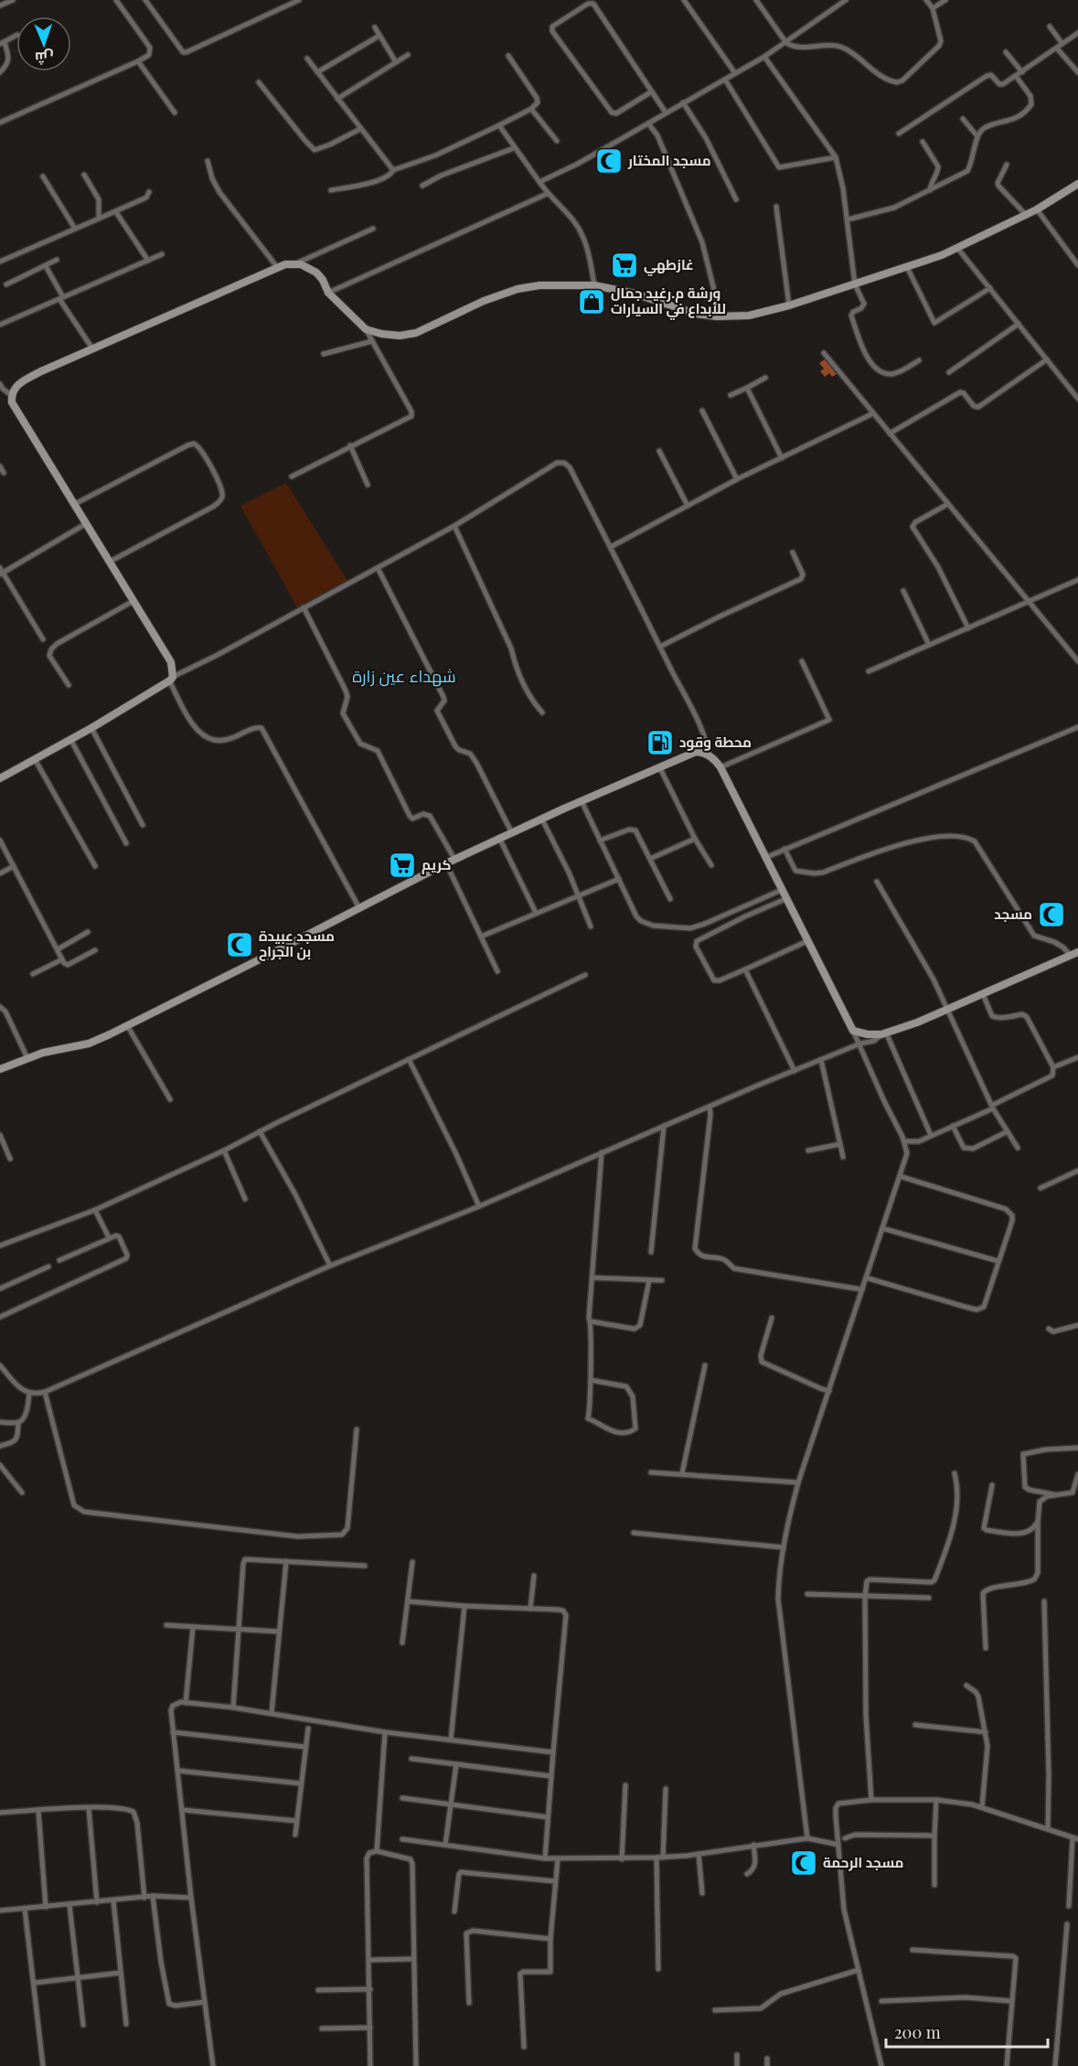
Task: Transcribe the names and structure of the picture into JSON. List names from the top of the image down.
{
  "districts": ["شهداء عين زارة"],
  "places": {
    "mosque": [
      "مسجد المختار",
      "مسجد",
      "مسجد عبيدة بن الجراح",
      "مسجد الرحمة"
    ],
    "supermarket": ["غازطهي", "كريم"],
    "shop": ["ورشة م.رغيد جمال للأبداع في السيارات"],
    "fuel station": ["محطة وقود"]
  },
  "scale_bar": "200 m",
  "north": "bottom"
}
